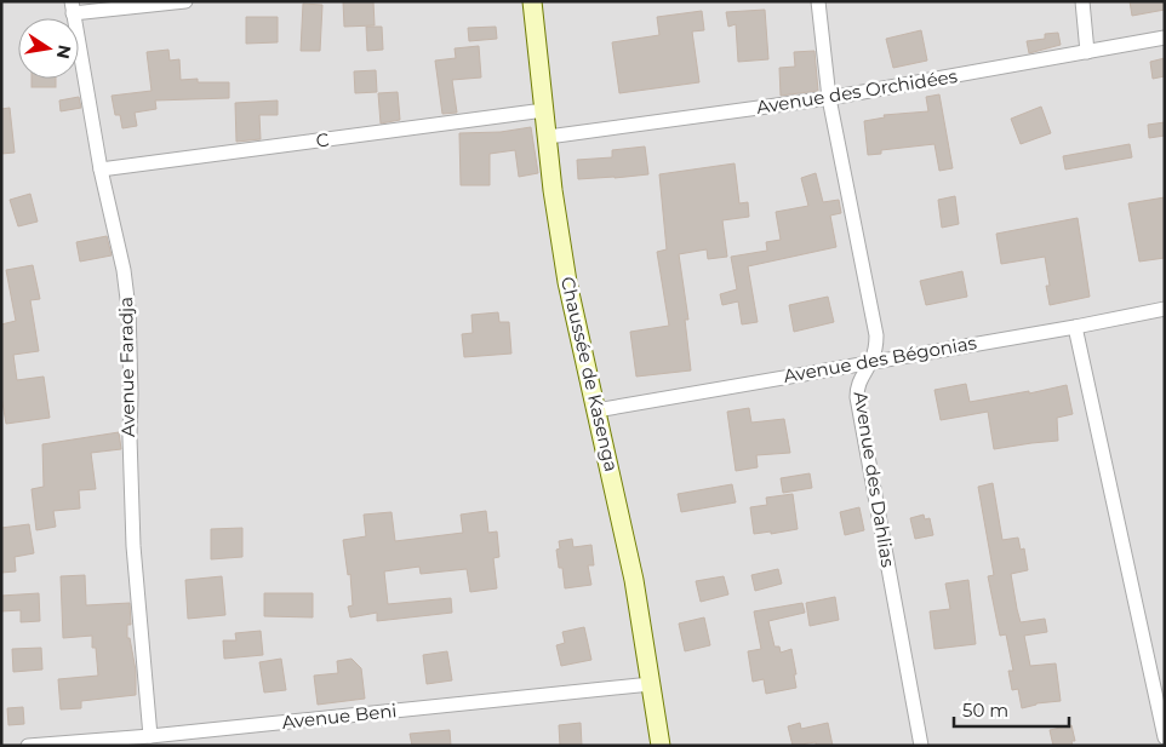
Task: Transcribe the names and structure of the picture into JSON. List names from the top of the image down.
{
  "streets": {
    "main road": ["Chaussée de Kasenga"],
    "street": [
      "Avenue des Orchidées",
      "C",
      "Avenue des Bégonias",
      "Avenue Faradja",
      "Avenue des Dahlias",
      "Avenue Beni"
    ]
  },
  "crossings": [
    ["Avenue des Orchidées", "Chaussée de Kasenga"],
    ["Avenue des Orchidées", "Avenue des Dahlias"],
    ["C", "Avenue Faradja"],
    ["C", "Chaussée de Kasenga"],
    ["Avenue des Bégonias", "Chaussée de Kasenga"],
    ["Avenue des Bégonias", "Avenue des Dahlias"],
    ["Avenue Faradja", "Avenue Beni"],
    ["Chaussée de Kasenga", "Avenue Beni"]
  ],
  "scale_bar": "50 m",
  "north": "right"
}
